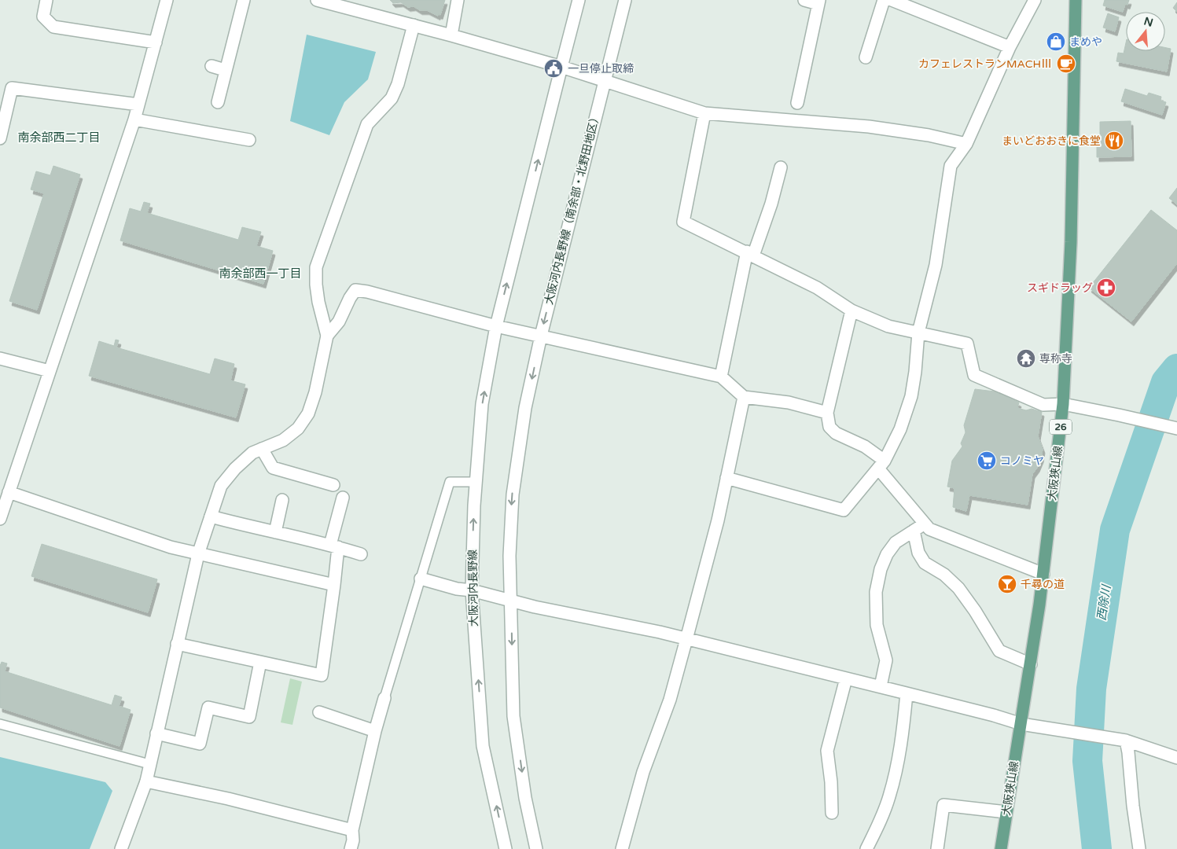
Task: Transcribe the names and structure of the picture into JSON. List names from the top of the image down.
{
  "streets": {
    "main road": ["26", "大阪狭山線"],
    "street": ["大阪河内長野線（南余部・北野田地区）", "大阪河内長野線"]
  },
  "one_way": ["大阪河内長野線（南余部・北野田地区）"],
  "districts": ["南余部西二丁目", "南余部西一丁目"],
  "water": ["西除川"],
  "places": {
    "shop": ["まめや"],
    "cafe": ["カフェレストランMACHⅢ"],
    "public building": ["一旦停止取締"],
    "restaurant": ["まいどおおきに食堂"],
    "pharmacy": ["スギドラッグ"],
    "temple": ["専称寺"],
    "supermarket": ["コノミヤ"],
    "bar": ["千尋の道"]
  },
  "north": "top"
}
